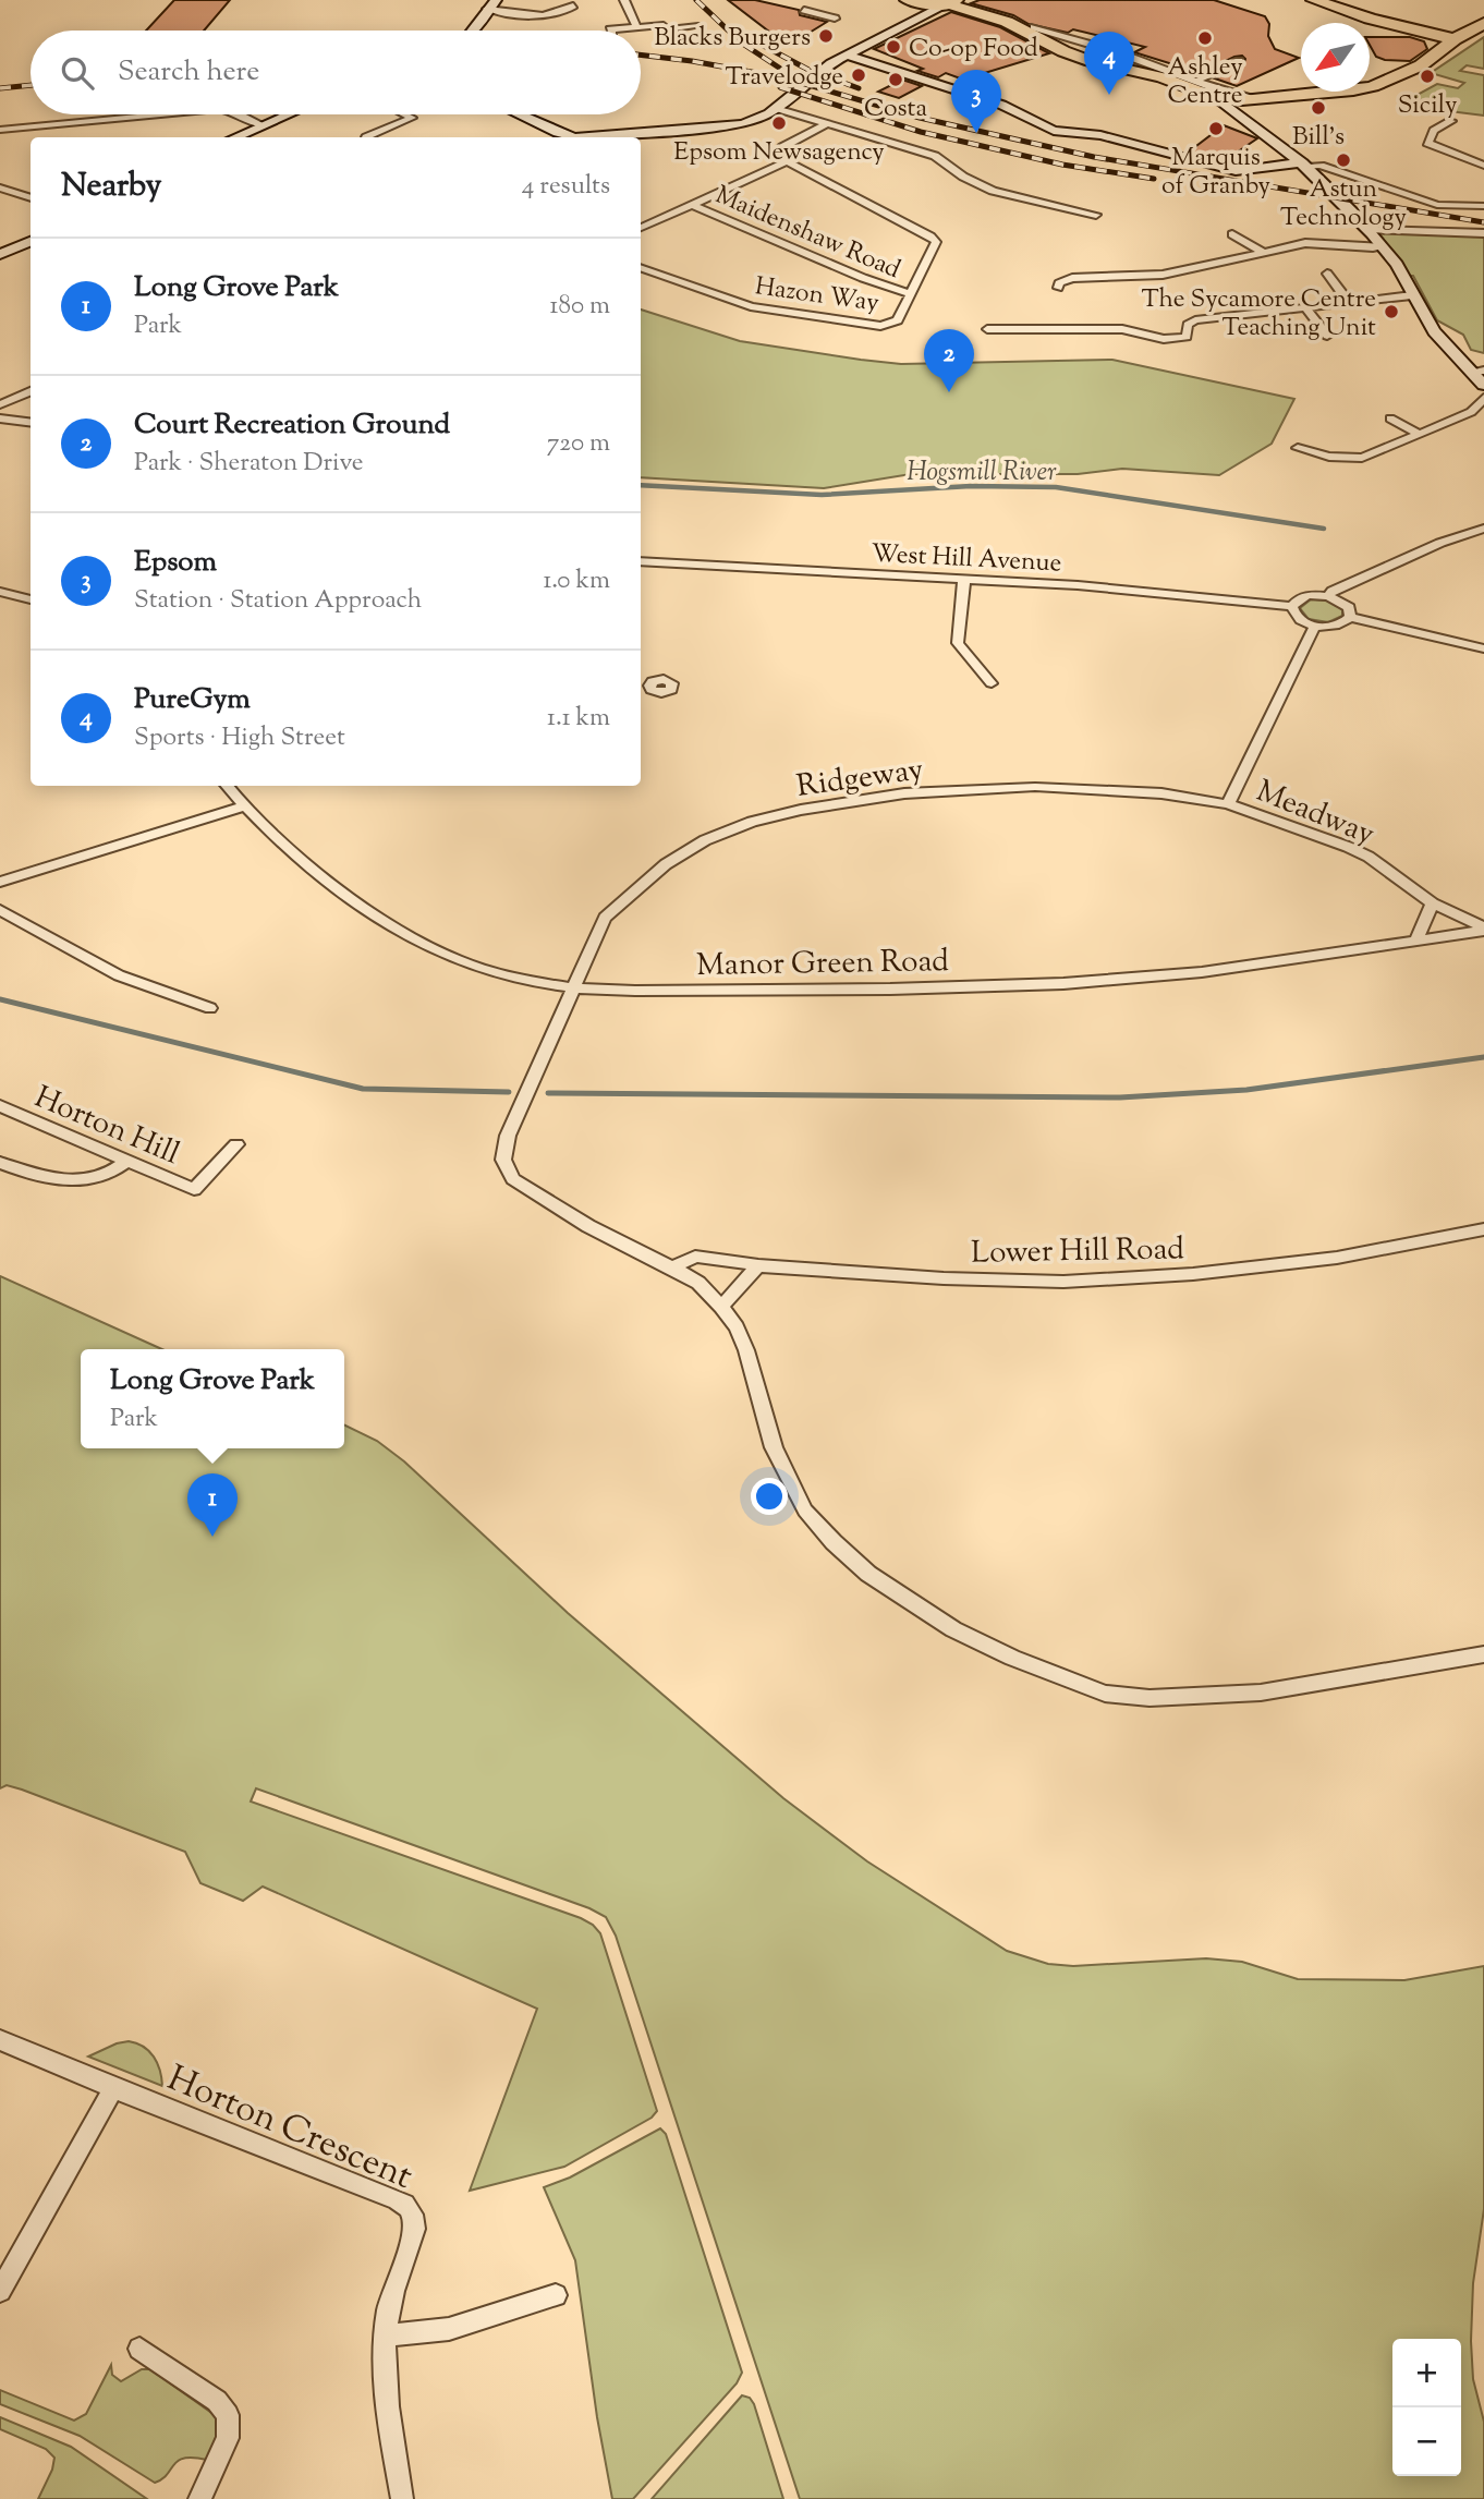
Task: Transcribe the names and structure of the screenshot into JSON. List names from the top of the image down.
{
  "streets": {
    "street": [
      "Maidenshaw Road",
      "Hazon Way",
      "West Hill Avenue",
      "Ridgeway",
      "Meadway",
      "Manor Green Road",
      "Horton Hill",
      "Lower Hill Road",
      "Horton Crescent"
    ]
  },
  "crossings": [
    ["Maidenshaw Road", "Hazon Way"],
    ["Ridgeway", "Meadway"],
    ["Ridgeway", "Manor Green Road"],
    ["Ridgeway", "Lower Hill Road"],
    ["Meadway", "Manor Green Road"]
  ],
  "water": ["Hogsmill River"],
  "places": [
    "Blacks Burgers",
    "Ashley Centre",
    "Co-op Food",
    "Travelodge",
    "Sicily",
    "Costa",
    "Bill's",
    "Epsom Newsagency",
    "Marquis of Granby",
    "Astun Technology",
    "The Sycamore Centre Teaching Unit"
  ],
  "north": "bottom left",
  "page": {
    "search": "Search here",
    "pins": [
      "4",
      "3",
      "2",
      "1"
    ],
    "heading": ["Nearby", "4 results"],
    "list": [
      {
        "mark": "1",
        "name": "Long Grove Park",
        "note": "Park",
        "value": "180 m"
      },
      {
        "mark": "2",
        "name": "Court Recreation Ground",
        "note": "Park · Sheraton Drive",
        "value": "720 m"
      },
      {
        "mark": "3",
        "name": "Epsom",
        "note": "Station · Station Approach",
        "value": "1.0 km"
      },
      {
        "mark": "4",
        "name": "PureGym",
        "note": "Sports · High Street",
        "value": "1.1 km"
      }
    ],
    "popup": ["Long Grove Park", "Park"],
    "map_buttons": ["+", "−"]
  }
}
